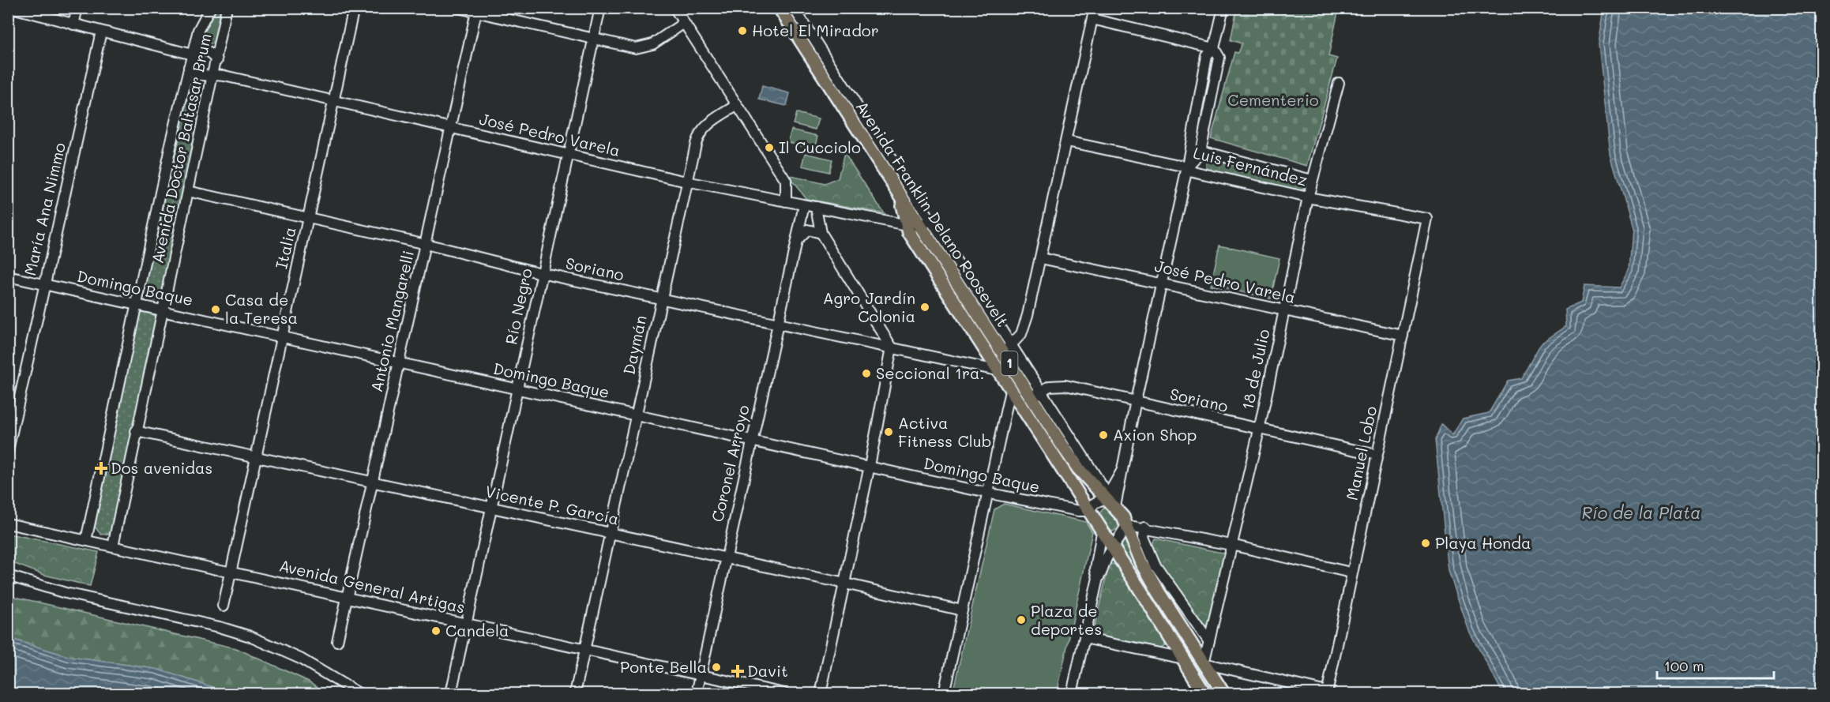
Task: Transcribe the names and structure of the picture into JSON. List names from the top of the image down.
{
  "streets": {
    "main road": ["Avenida Franklin Delano Roosevelt", "1"],
    "street": [
      "José Pedro Varela",
      "Avenida Doctor Baltasar Brum",
      "Luis Fernández",
      "María Ana Nimmo",
      "Italia",
      "Soriano",
      "Domingo Baque",
      "Río Negro",
      "Antonio Mangarelli",
      "Daymán",
      "18 de Julio",
      "Manuel Lobo",
      "Coronel Arroyo",
      "Vicente P. García",
      "Avenida General Artigas"
    ]
  },
  "crossings": [
    ["José Pedro Varela", "Avenida Doctor Baltasar Brum"],
    ["José Pedro Varela", "Avenida Franklin Delano Roosevelt"],
    ["José Pedro Varela", "Italia"],
    ["José Pedro Varela", "Río Negro"],
    ["José Pedro Varela", "Antonio Mangarelli"],
    ["José Pedro Varela", "Daymán"],
    ["José Pedro Varela", "18 de Julio"],
    ["José Pedro Varela", "Manuel Lobo"],
    ["José Pedro Varela", "Coronel Arroyo"],
    ["Avenida Doctor Baltasar Brum", "Soriano"],
    ["Avenida Doctor Baltasar Brum", "Domingo Baque"],
    ["Avenida Doctor Baltasar Brum", "Vicente P. García"],
    ["Avenida Doctor Baltasar Brum", "Avenida General Artigas"],
    ["Luis Fernández", "18 de Julio"],
    ["Luis Fernández", "Manuel Lobo"],
    ["María Ana Nimmo", "Domingo Baque"],
    ["Avenida Franklin Delano Roosevelt", "Soriano"],
    ["Avenida Franklin Delano Roosevelt", "Domingo Baque"],
    ["Avenida Franklin Delano Roosevelt", "1"],
    ["Italia", "Soriano"],
    ["Italia", "Domingo Baque"],
    ["Italia", "Vicente P. García"],
    ["Italia", "Avenida General Artigas"],
    ["Soriano", "Río Negro"],
    ["Soriano", "Antonio Mangarelli"],
    ["Soriano", "Daymán"],
    ["Soriano", "18 de Julio"],
    ["Soriano", "Manuel Lobo"],
    ["Soriano", "Coronel Arroyo"],
    ["Domingo Baque", "Río Negro"],
    ["Domingo Baque", "Antonio Mangarelli"],
    ["Domingo Baque", "Daymán"],
    ["Domingo Baque", "Coronel Arroyo"],
    ["Río Negro", "Vicente P. García"],
    ["Río Negro", "Avenida General Artigas"],
    ["Antonio Mangarelli", "Vicente P. García"],
    ["Antonio Mangarelli", "Avenida General Artigas"],
    ["Daymán", "Vicente P. García"],
    ["Daymán", "Avenida General Artigas"],
    ["1", "18 de Julio"],
    ["Coronel Arroyo", "Vicente P. García"],
    ["Coronel Arroyo", "Avenida General Artigas"]
  ],
  "water": ["Río de la Plata"],
  "parks": ["Cementerio"],
  "places": {
    "other": [
      "Hotel El Mirador",
      "Il Cucciolo",
      "Agro Jardín Colonia",
      "Casa de la Teresa",
      "Seccional 1ra.",
      "Activa Fitness Club",
      "Axion Shop",
      "Playa Honda",
      "Plaza de deportes",
      "Candela",
      "Ponte Bella"
    ],
    "health": ["Dos avenidas", "Davit"]
  },
  "scale_bar": "100 m"
}
